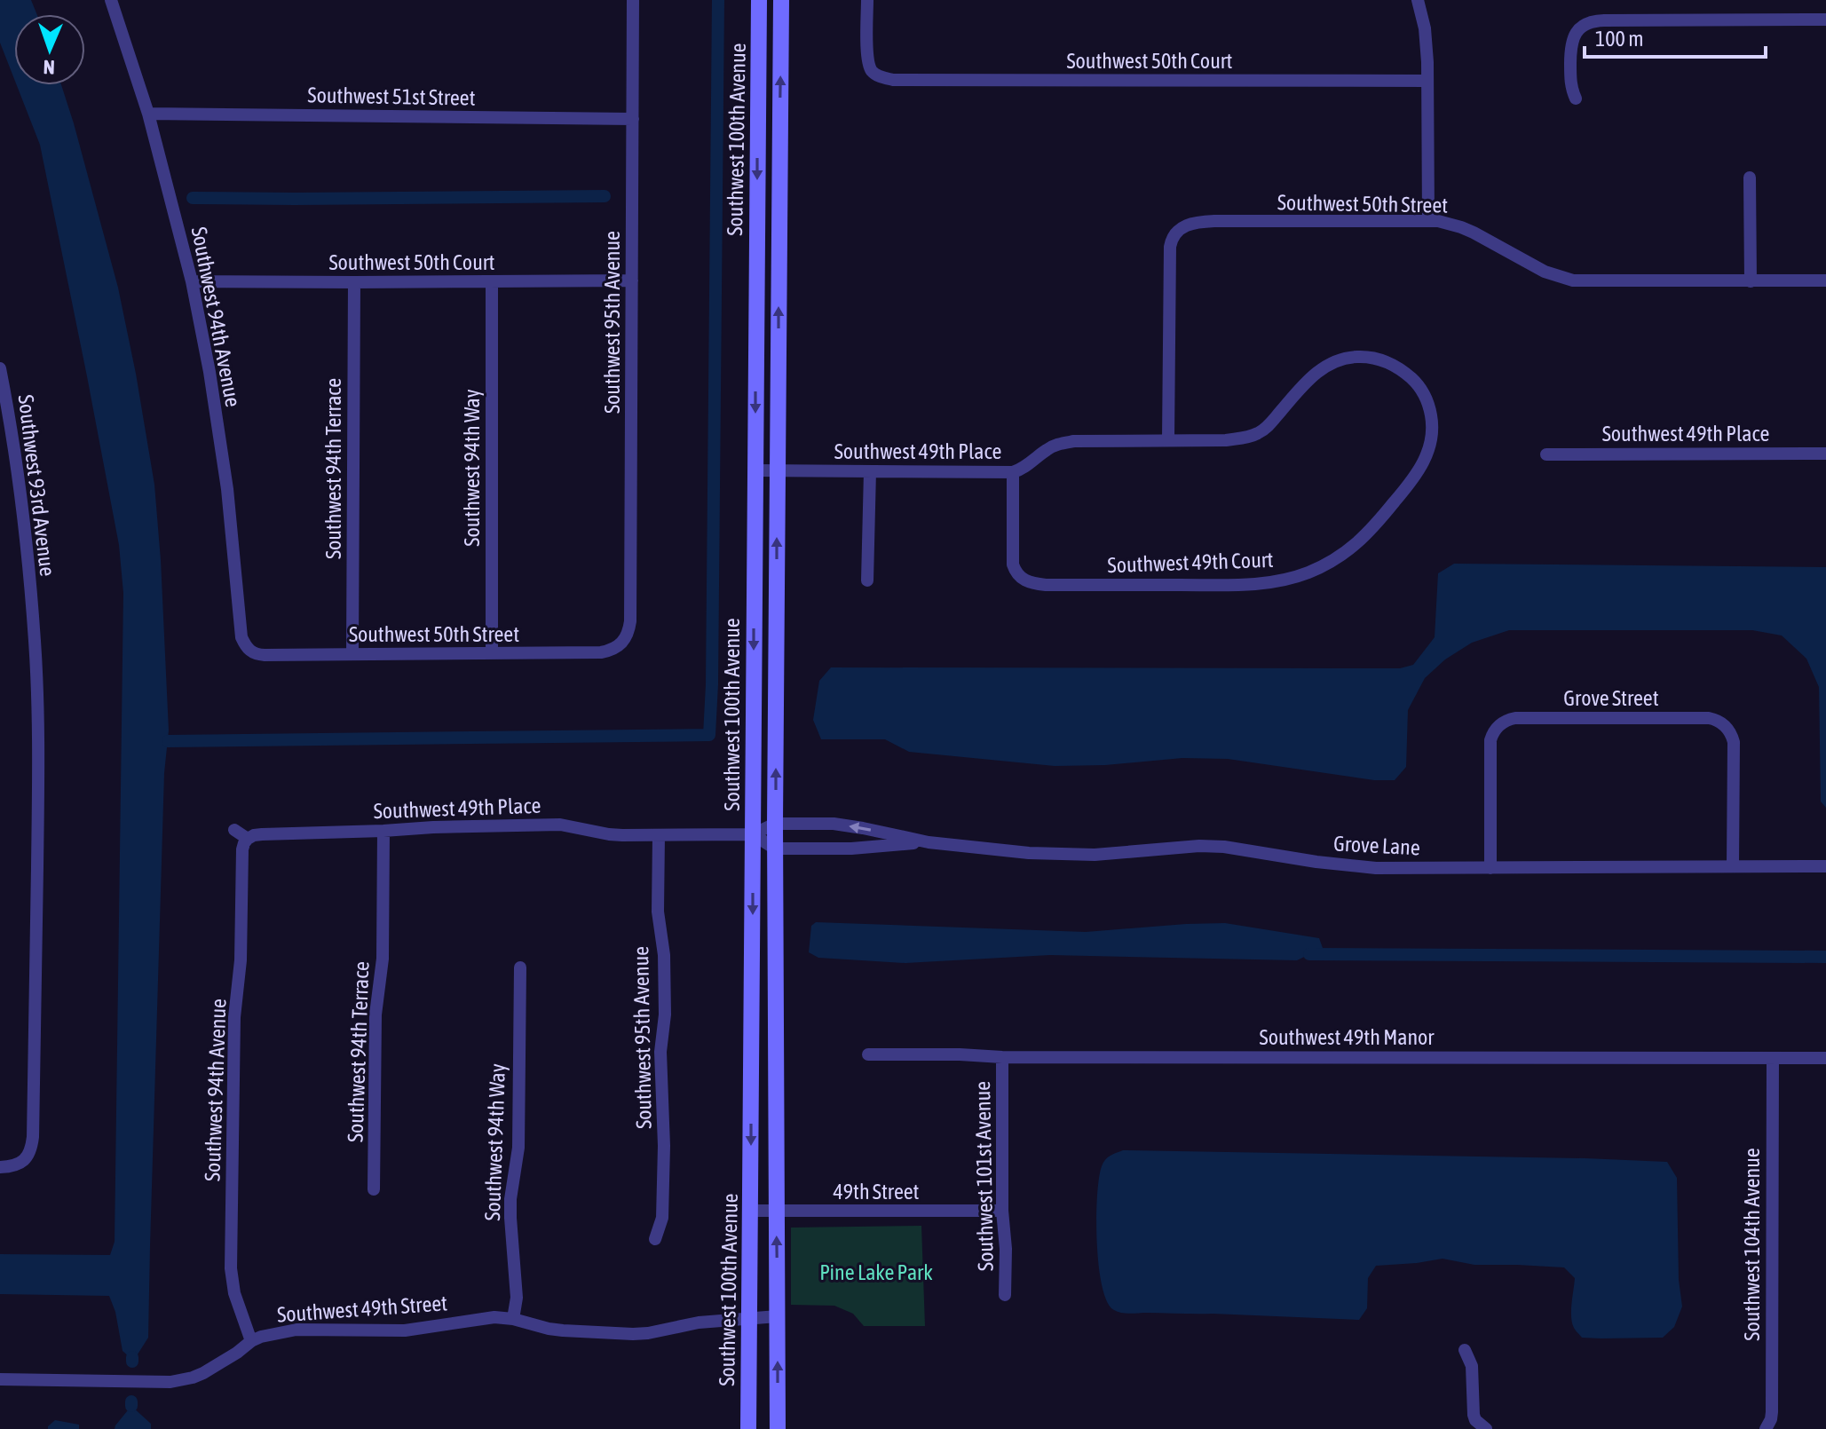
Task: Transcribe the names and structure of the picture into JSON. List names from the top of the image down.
{
  "streets": {
    "main road": ["Southwest 100th Avenue"],
    "street": [
      "Southwest 50th Court",
      "Southwest 51st Street",
      "Southwest 50th Street",
      "Southwest 94th Avenue",
      "Southwest 95th Avenue",
      "Southwest 49th Place",
      "Southwest 94th Way",
      "Southwest 94th Terrace",
      "Southwest 93rd Avenue",
      "Southwest 49th Court",
      "Grove Street",
      "Grove Lane",
      "Southwest 49th Manor",
      "Southwest 101st Avenue",
      "49th Street",
      "Southwest 104th Avenue",
      "Southwest 49th Street"
    ]
  },
  "crossings": [
    ["Southwest 50th Court", "Southwest 94th Avenue"],
    ["Southwest 50th Court", "Southwest 95th Avenue"],
    ["Southwest 50th Court", "Southwest 94th Way"],
    ["Southwest 50th Court", "Southwest 94th Terrace"],
    ["Southwest 51st Street", "Southwest 94th Avenue"],
    ["Southwest 51st Street", "Southwest 95th Avenue"],
    ["Southwest 100th Avenue", "Southwest 49th Place"],
    ["Southwest 100th Avenue", "Grove Lane"],
    ["Southwest 100th Avenue", "49th Street"],
    ["Southwest 100th Avenue", "Southwest 49th Street"],
    ["Southwest 50th Street", "Southwest 94th Avenue"],
    ["Southwest 50th Street", "Southwest 95th Avenue"],
    ["Southwest 50th Street", "Southwest 49th Place"],
    ["Southwest 50th Street", "Southwest 94th Way"],
    ["Southwest 50th Street", "Southwest 94th Terrace"],
    ["Southwest 94th Avenue", "Southwest 49th Place"],
    ["Southwest 94th Avenue", "Southwest 49th Street"],
    ["Southwest 95th Avenue", "Southwest 49th Place"],
    ["Southwest 49th Place", "Southwest 94th Terrace"],
    ["Southwest 49th Place", "Southwest 49th Court"],
    ["Southwest 49th Place", "Grove Lane"],
    ["Southwest 94th Way", "Southwest 49th Street"],
    ["Grove Street", "Grove Lane"],
    ["Southwest 49th Manor", "Southwest 101st Avenue"],
    ["Southwest 49th Manor", "Southwest 104th Avenue"],
    ["Southwest 101st Avenue", "49th Street"]
  ],
  "parks": ["Pine Lake Park"],
  "scale_bar": "100 m",
  "north": "bottom"
}
